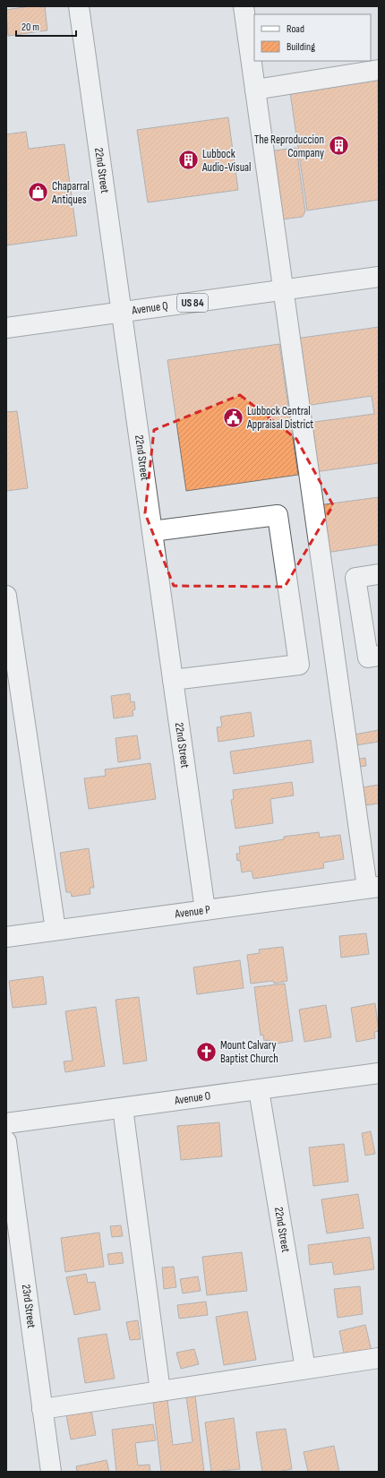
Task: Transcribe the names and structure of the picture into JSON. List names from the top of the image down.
{
  "streets": {
    "main road": [
      "22nd Street",
      "US 84",
      "Avenue Q",
      "Avenue P",
      "Avenue O",
      "23rd Street"
    ]
  },
  "crossings": [
    ["22nd Street", "Avenue Q"],
    ["22nd Street", "Avenue P"],
    ["22nd Street", "Avenue O"]
  ],
  "places": {
    "building": ["The Reproduccion Company", "Lubbock Audio-Visual"],
    "shop": ["Chaparral Antiques"],
    "public building": ["Lubbock Central Appraisal District"],
    "church": ["Mount Calvary Baptist Church"]
  },
  "legend": ["Road", "Building"],
  "scale_bar": "20 m"
}
